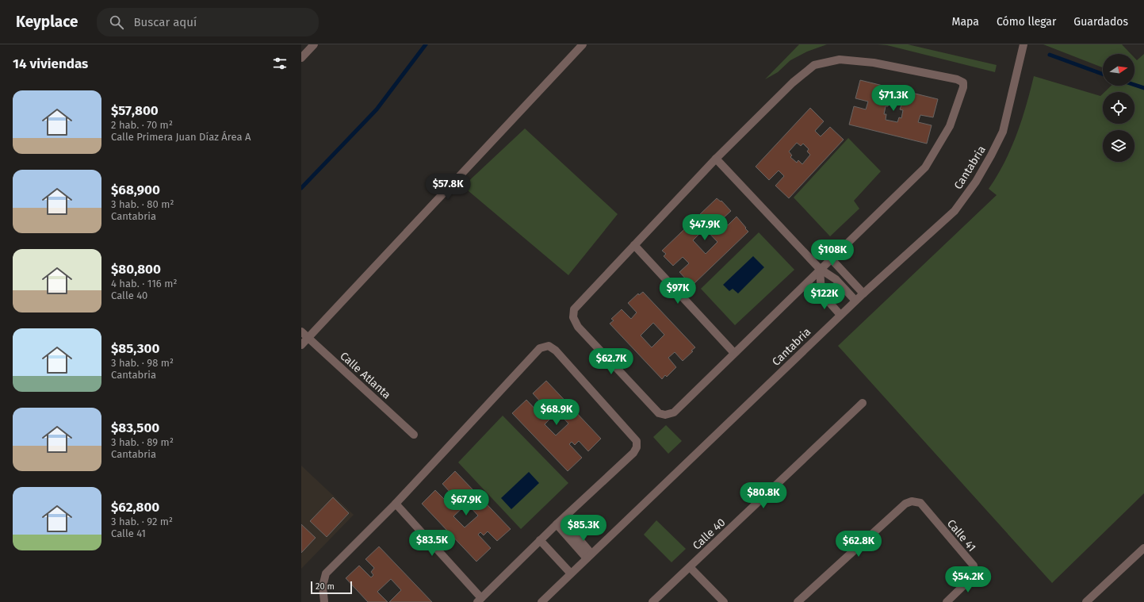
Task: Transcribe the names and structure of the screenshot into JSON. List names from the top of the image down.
{
  "streets": {
    "street": [
      "Cantabria",
      "Calle Atlanta",
      "Calle 40",
      "Calle 41"
    ]
  },
  "scale_bar": "20 m",
  "north": "right",
  "page": {
    "header": "Keyplace",
    "search": "Buscar aquí",
    "nav": ["Mapa", "Cómo llegar", "Guardados"],
    "heading": "14 viviendas",
    "list": [
      {
        "name": "$57,800",
        "note": "2 hab. · 70 m² · Calle Primera Juan Díaz Área A"
      },
      {
        "name": "$68,900",
        "note": "3 hab. · 80 m² · Cantabria"
      },
      {
        "name": "$80,800",
        "note": "4 hab. · 116 m² · Calle 40"
      },
      {
        "name": "$85,300",
        "note": "3 hab. · 98 m² · Cantabria"
      },
      {
        "name": "$83,500",
        "note": "3 hab. · 89 m² · Cantabria"
      },
      {
        "name": "$62,800",
        "note": "3 hab. · 92 m² · Calle 41"
      }
    ],
    "price": [
      "$71.3K",
      "$57.8K",
      "$47.9K",
      "$108K",
      "$97K",
      "$122K",
      "$62.7K",
      "$68.9K",
      "$80.8K",
      "$67.9K",
      "$85.3K",
      "$83.5K",
      "$62.8K",
      "$54.2K"
    ],
    "scale": "20 m"
  }
}
